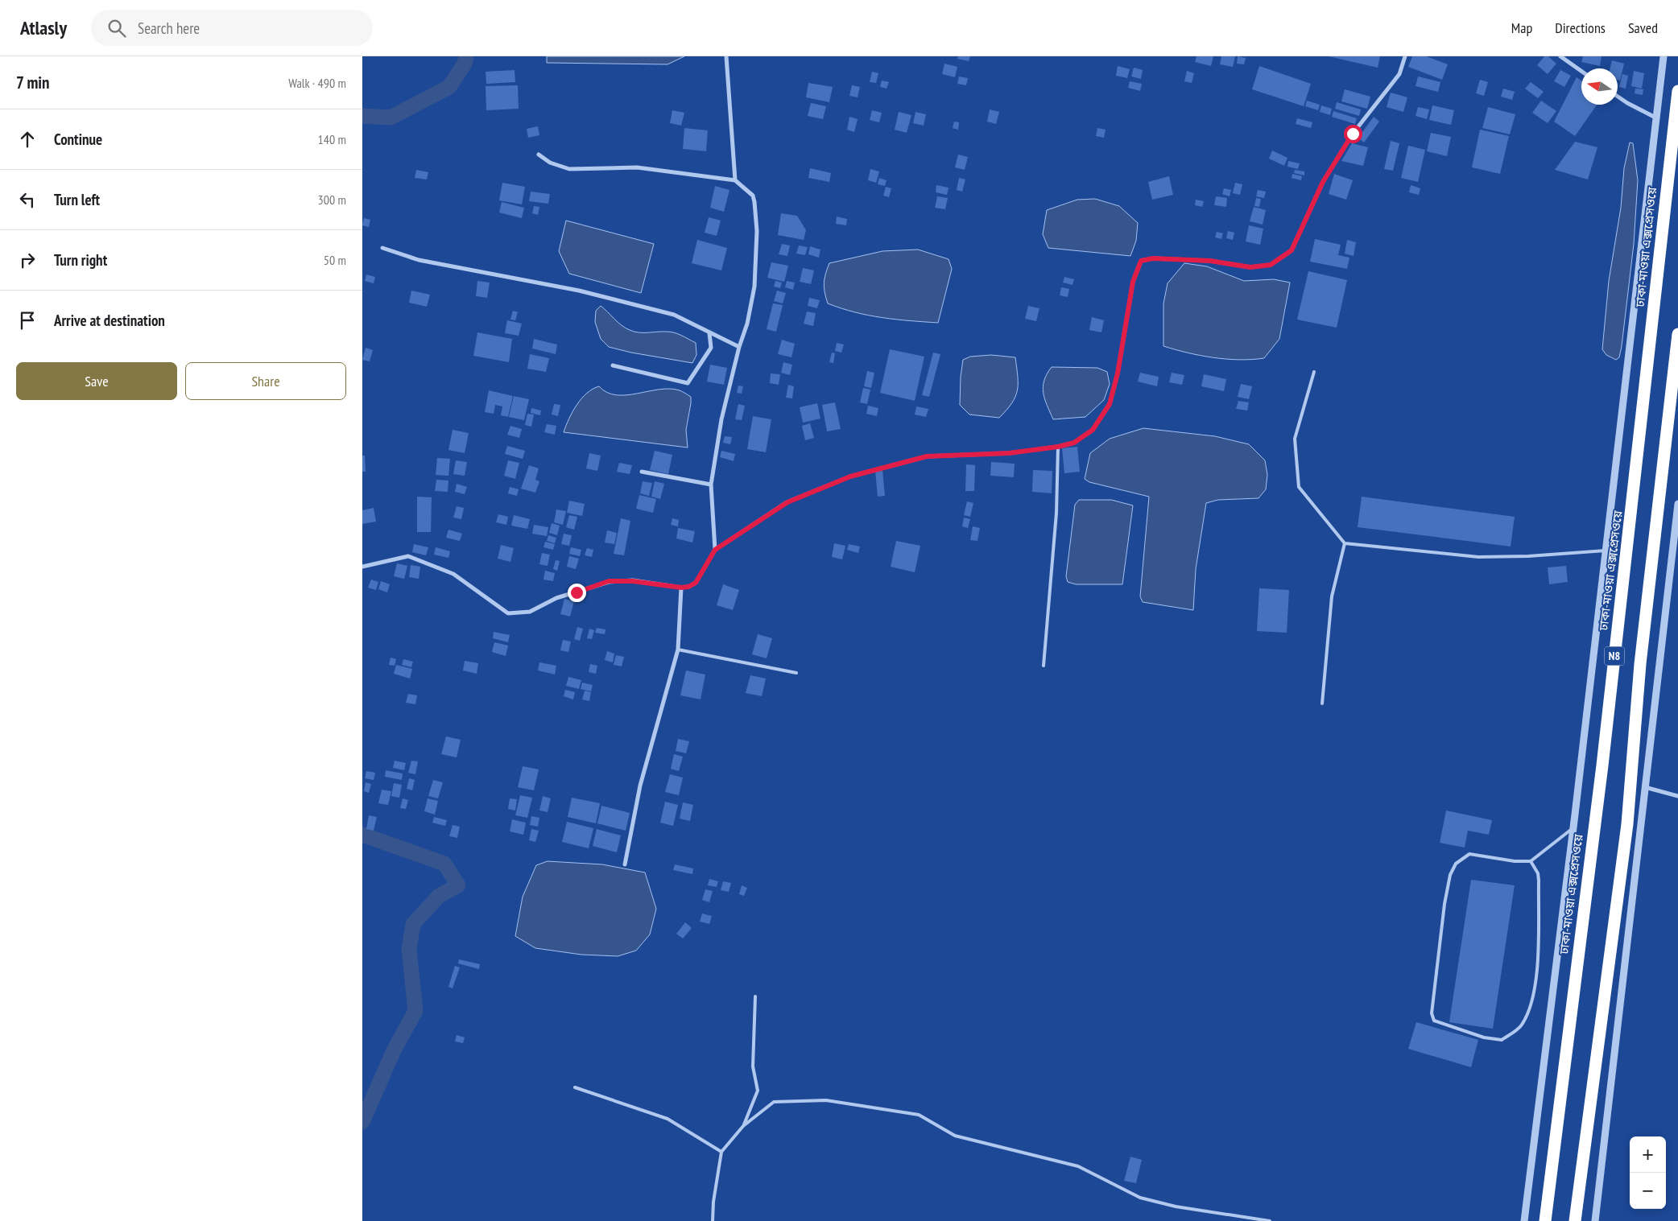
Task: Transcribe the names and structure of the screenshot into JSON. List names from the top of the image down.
{
  "streets": {
    "highway": ["ঢাকা-মাওয়া এক্সপ্রেসওয়ে", "N8"]
  },
  "north": "left",
  "page": {
    "header": "Atlasly",
    "search": "Search here",
    "nav": ["Map", "Directions", "Saved"],
    "heading": ["7 min", "Walk · 490 m"],
    "list": [
      ["Continue", "140 m"],
      ["Turn left", "300 m"],
      ["Turn right", "50 m"],
      "Arrive at destination"
    ],
    "buttons": ["Save", "Share"],
    "map_buttons": ["+", "−"]
  }
}
